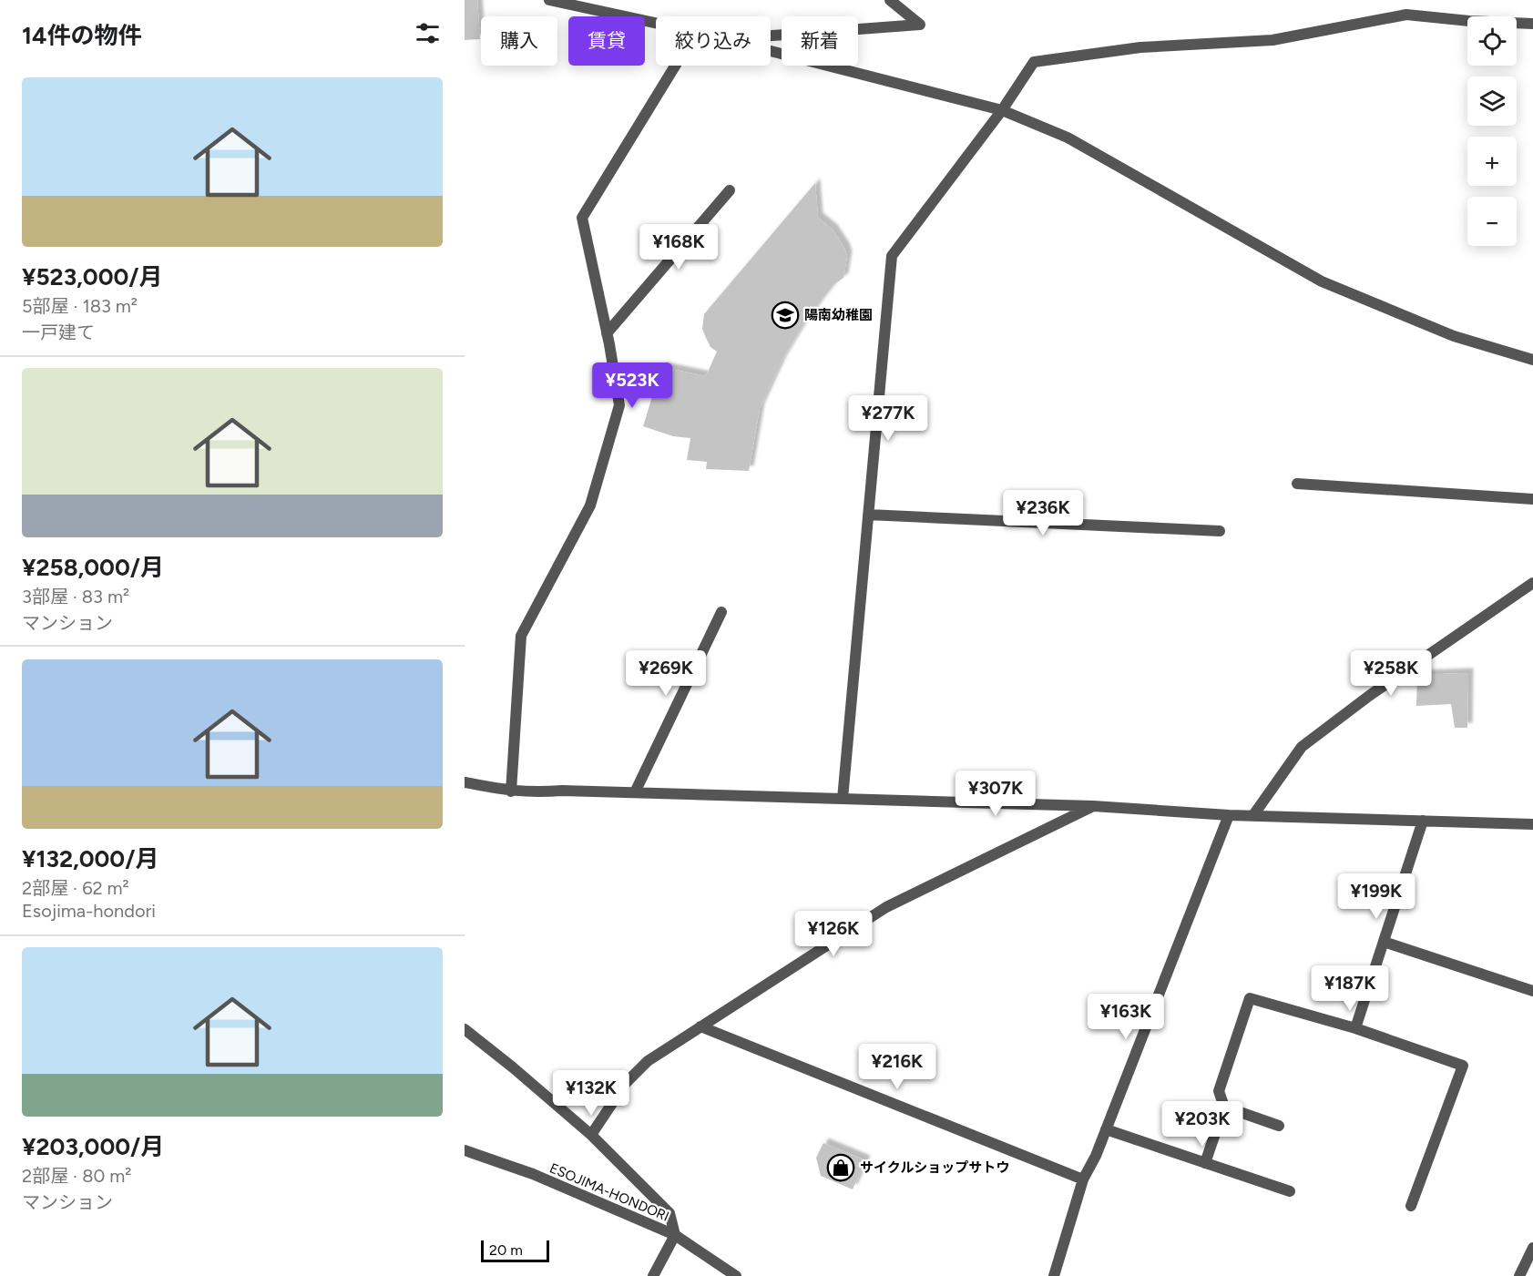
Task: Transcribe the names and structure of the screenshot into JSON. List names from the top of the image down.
{
  "streets": {
    "street": ["ESOJIMA-HONDORI"]
  },
  "places": {
    "school or university": ["陽南幼稚園"],
    "shop": ["サイクルショップサトウ"]
  },
  "scale_bar": "20 m",
  "page": {
    "heading": "14件の物件",
    "map_buttons": ["+", "−"],
    "chip": [
      "購入",
      "賃貸",
      "絞り込み",
      "新着"
    ],
    "list": [
      {
        "name": "¥523,000/月",
        "note": "5部屋 · 183 m² · 一戸建て"
      },
      {
        "name": "¥258,000/月",
        "note": "3部屋 · 83 m² · マンション"
      },
      {
        "name": "¥132,000/月",
        "note": "2部屋 · 62 m² · Esojima-hondori"
      },
      {
        "name": "¥203,000/月",
        "note": "2部屋 · 80 m² · マンション"
      }
    ],
    "price": [
      "¥168K",
      "¥523K",
      "¥277K",
      "¥236K",
      "¥269K",
      "¥258K",
      "¥307K",
      "¥199K",
      "¥126K",
      "¥187K",
      "¥163K",
      "¥216K",
      "¥132K",
      "¥203K"
    ],
    "scale": "20 m"
  }
}
